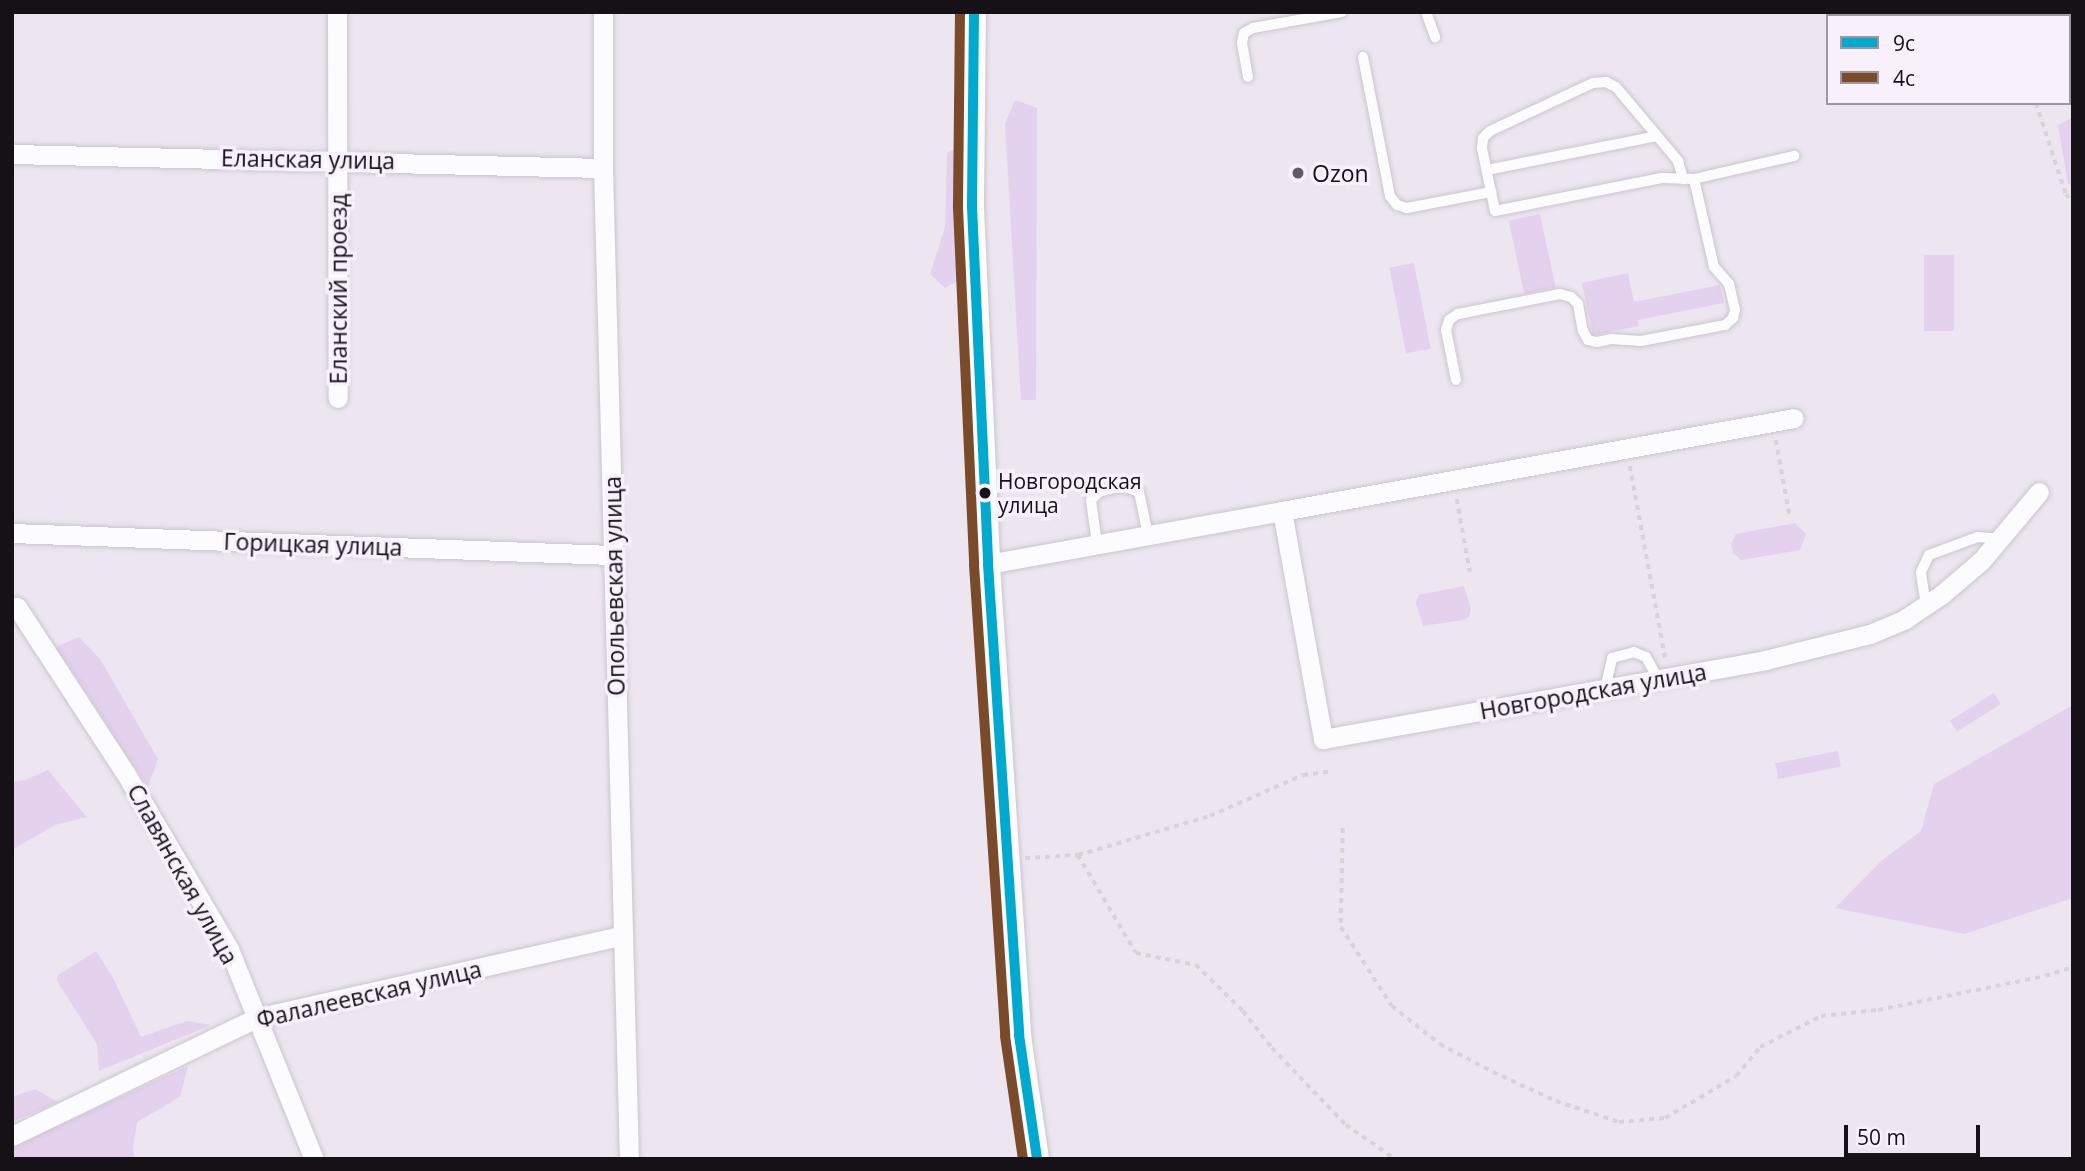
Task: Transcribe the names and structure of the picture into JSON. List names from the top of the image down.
{
  "streets": {
    "street": [
      "Еланская улица",
      "Еланский проезд",
      "Горицкая улица",
      "Опольевская улица",
      "Новгородская улица",
      "Славянская улица",
      "Фалалеевская улица"
    ]
  },
  "crossings": [
    ["Еланская улица", "Еланский проезд"],
    ["Еланская улица", "Опольевская улица"],
    ["Горицкая улица", "Опольевская улица"],
    ["Опольевская улица", "Фалалеевская улица"],
    ["Славянская улица", "Фалалеевская улица"]
  ],
  "places": ["Ozon", "Новгородская улица"],
  "lines": ["transit line 9с", "transit line 4с"],
  "legend": ["9с", "4с"],
  "scale_bar": "50 m"
}
